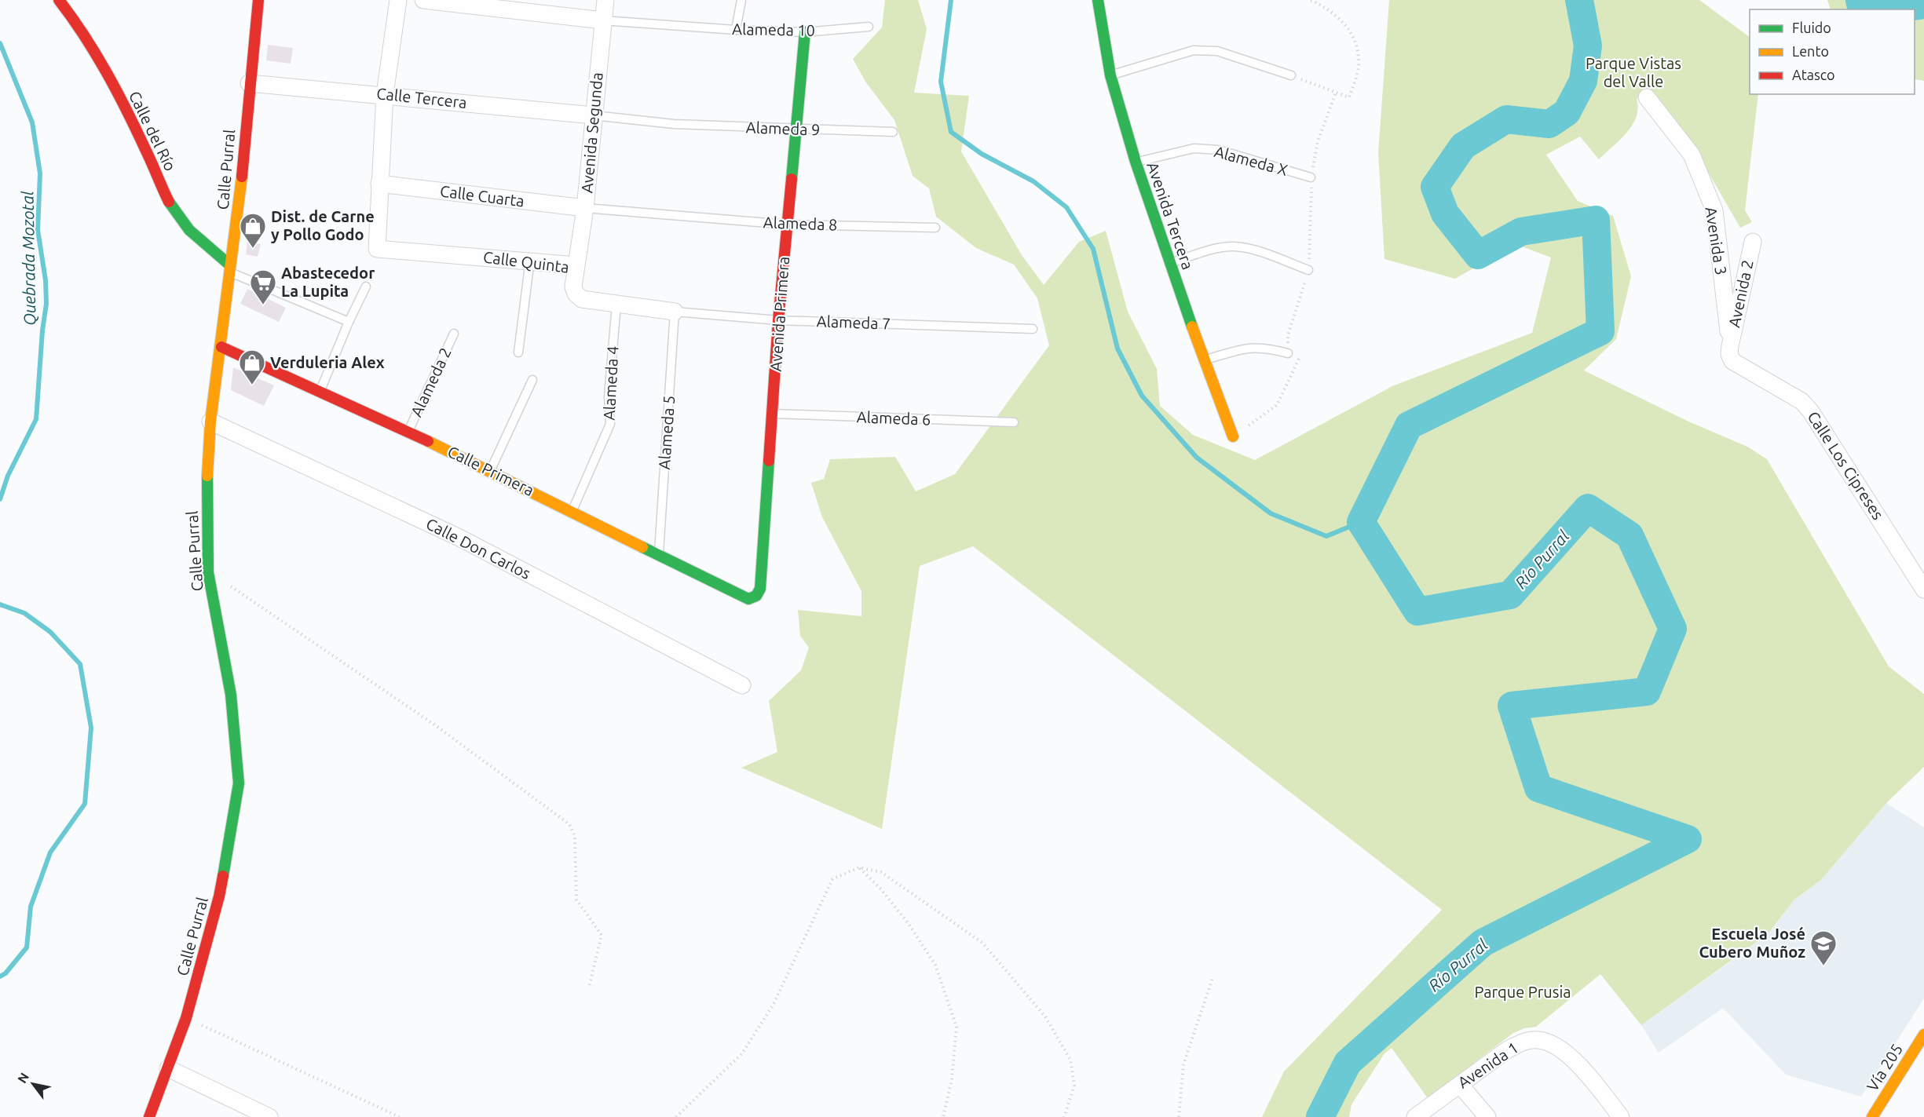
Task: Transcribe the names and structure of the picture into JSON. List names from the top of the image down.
{
  "streets": {
    "street": [
      "Calle Tercera",
      "Calle del Río",
      "Avenida Segunda",
      "Calle Purral",
      "Calle Cuarta",
      "Avenida Tercera",
      "Avenida 3",
      "Calle Quinta",
      "Avenida 2",
      "Avenida Primera",
      "Calle Los Cipreses",
      "Calle Primera",
      "Calle Don Carlos",
      "Avenida 1",
      "Vía 205"
    ],
    "lane": [
      "Alameda 10",
      "Alameda 9",
      "Alameda X",
      "Alameda 8",
      "Alameda 7",
      "Alameda 2",
      "Alameda 4",
      "Alameda 6",
      "Alameda 5"
    ]
  },
  "crossings": [
    ["Alameda 10", "Avenida Segunda"],
    ["Alameda 10", "Avenida Primera"],
    ["Calle Tercera", "Alameda 9"],
    ["Calle Tercera", "Avenida Segunda"],
    ["Calle Tercera", "Calle Purral"],
    ["Alameda 9", "Avenida Segunda"],
    ["Alameda 9", "Avenida Primera"],
    ["Calle del Río", "Calle Purral"],
    ["Avenida Segunda", "Calle Cuarta"],
    ["Avenida Segunda", "Alameda 8"],
    ["Avenida Segunda", "Calle Quinta"],
    ["Alameda X", "Avenida Tercera"],
    ["Calle Purral", "Calle Primera"],
    ["Calle Purral", "Calle Don Carlos"],
    ["Calle Cuarta", "Alameda 8"],
    ["Calle Cuarta", "Calle Quinta"],
    ["Alameda 8", "Avenida Primera"],
    ["Avenida 3", "Avenida 2"],
    ["Avenida 3", "Calle Los Cipreses"],
    ["Calle Quinta", "Alameda 7"],
    ["Calle Quinta", "Alameda 4"],
    ["Calle Quinta", "Alameda 5"],
    ["Avenida 2", "Calle Los Cipreses"],
    ["Avenida Primera", "Alameda 7"],
    ["Avenida Primera", "Alameda 6"],
    ["Avenida Primera", "Calle Primera"],
    ["Alameda 7", "Alameda 5"],
    ["Alameda 2", "Calle Primera"],
    ["Alameda 4", "Calle Primera"],
    ["Alameda 5", "Calle Primera"]
  ],
  "water": ["Quebrada Mozotal", "Río Purral"],
  "parks": ["Parque Vistas del Valle", "Parque Prusia"],
  "places": {
    "shop": ["Dist. de Carne y Pollo Godo", "Verduleria Alex"],
    "supermarket": ["Abastecedor La Lupita"],
    "school or university": ["Escuela José Cubero Muñoz"]
  },
  "legend": ["Fluido", "Lento", "Atasco"],
  "north": "top left"
}
